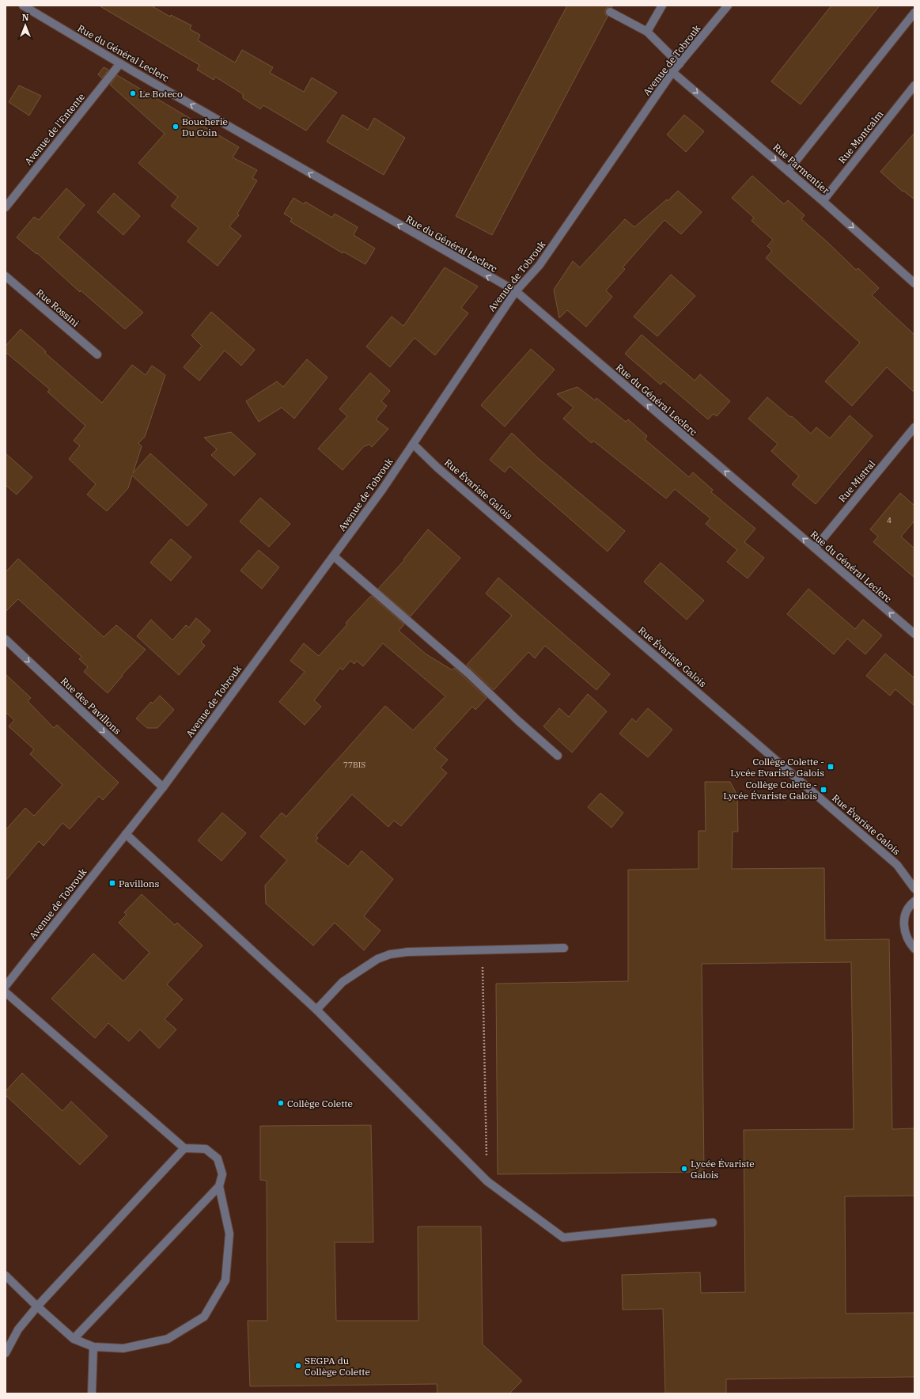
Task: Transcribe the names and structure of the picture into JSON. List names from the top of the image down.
{
  "streets": {
    "street": [
      "Rue du Général Leclerc",
      "Avenue de Tobrouk",
      "Avenue de l'Entente",
      "Rue Montcalm",
      "Rue Parmentier",
      "Rue Rossini",
      "Rue Mistral",
      "Rue Évariste Galois",
      "Rue des Pavillons"
    ]
  },
  "crossings": [
    ["Rue du Général Leclerc", "Avenue de Tobrouk"],
    ["Rue du Général Leclerc", "Avenue de l'Entente"],
    ["Rue du Général Leclerc", "Rue Mistral"],
    ["Avenue de Tobrouk", "Rue Parmentier"],
    ["Avenue de Tobrouk", "Rue Évariste Galois"],
    ["Avenue de Tobrouk", "Rue des Pavillons"],
    ["Rue Montcalm", "Rue Parmentier"]
  ],
  "one_way": ["Rue du Général Leclerc", "Rue Parmentier", "Rue des Pavillons"],
  "places": {
    "other": [
      "Le Boteco",
      "Boucherie Du Coin",
      "Collège Colette",
      "Lycée Évariste Galois",
      "SEGPA du Collège Colette"
    ],
    "transit": ["Collège Colette - Lycée Evariste Galois", "Collège Colette - Lycée Évariste Galois", "Pavillons"]
  },
  "house_numbers": ["4", "77BIS"],
  "north": "top"
}
